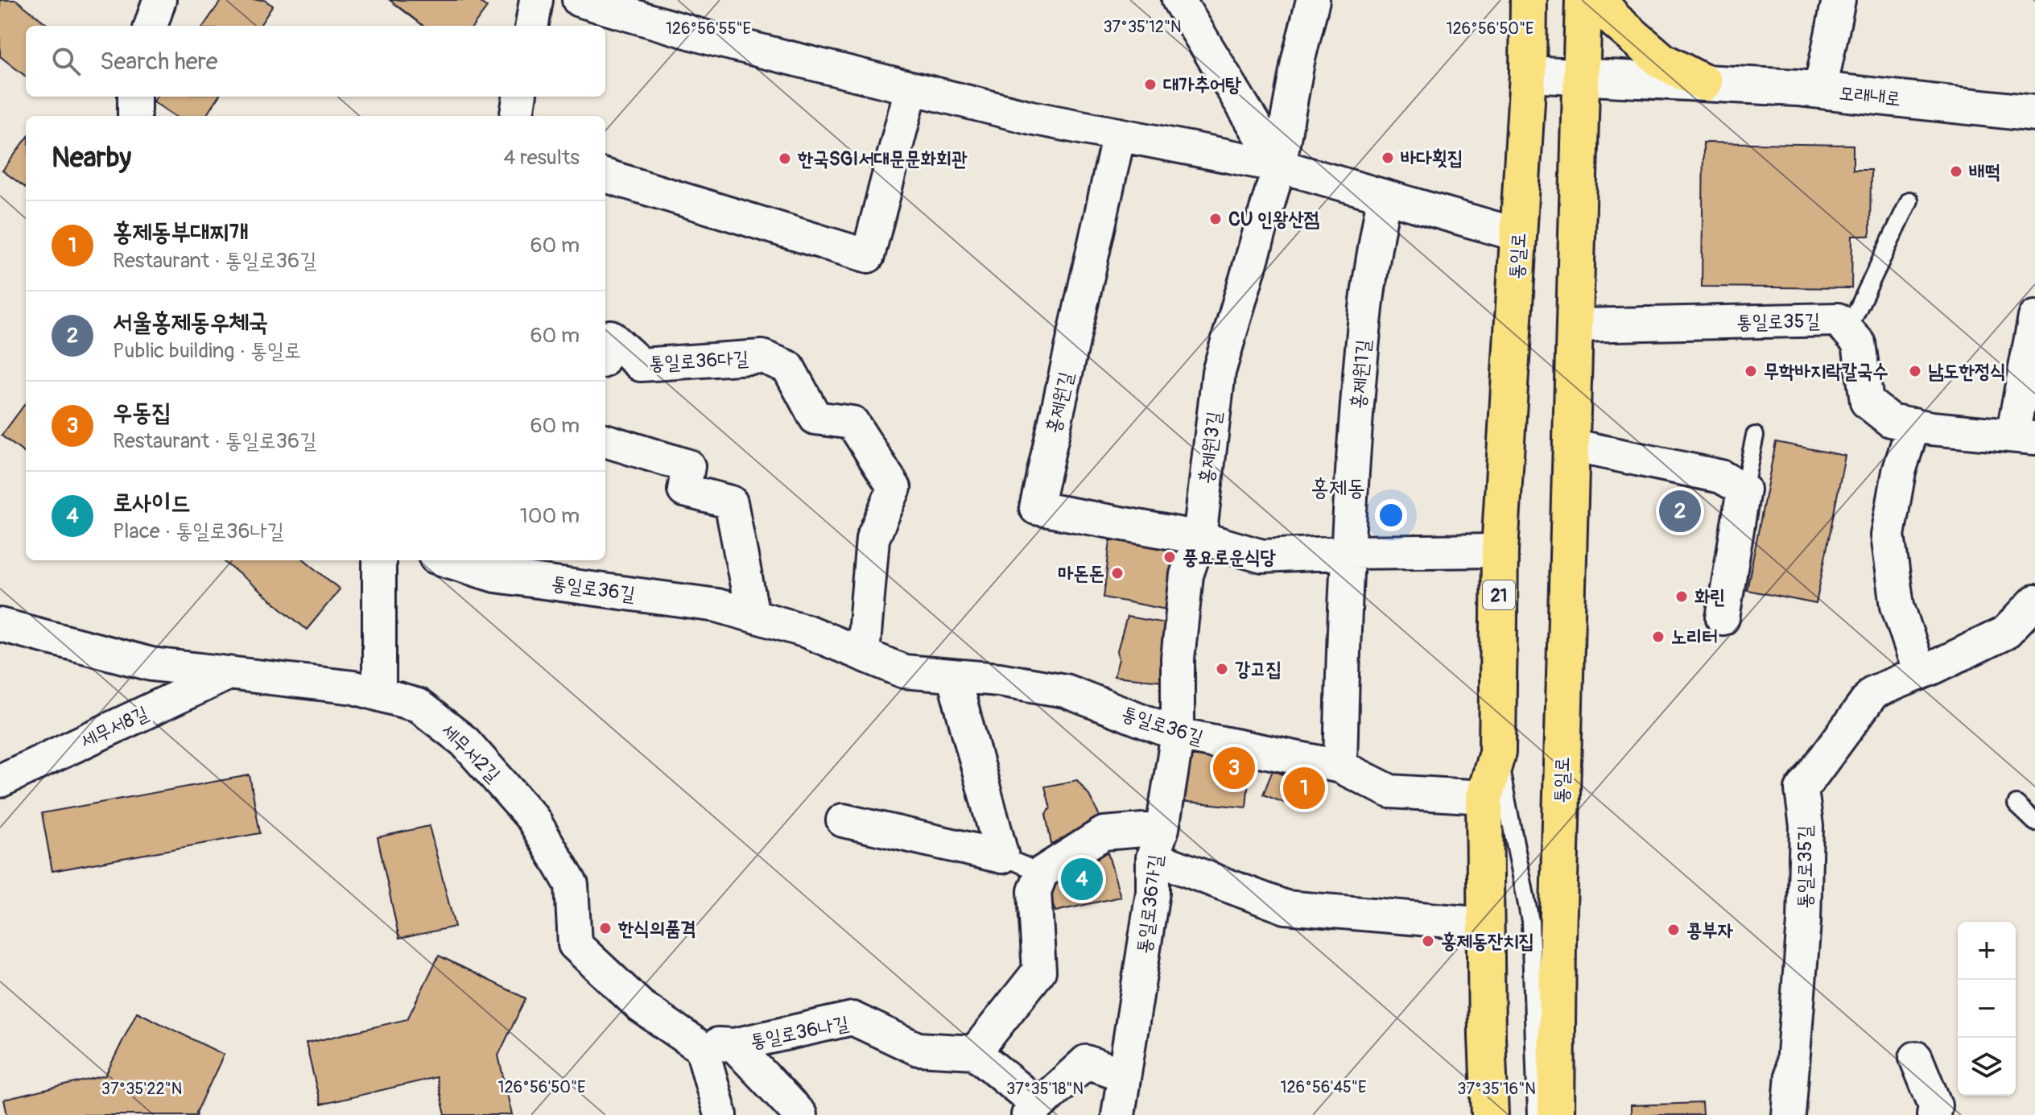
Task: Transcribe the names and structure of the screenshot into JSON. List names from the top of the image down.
{
  "streets": {
    "main road": ["모래내로", "통일로", "21"],
    "street": [
      "통일로35길",
      "통일로36다길",
      "홍제원1길",
      "홍제원길",
      "홍제원3길",
      "통일로36길",
      "세무서8길",
      "세무서2길",
      "통일로36가길",
      "통일로36나길"
    ]
  },
  "crossings": [
    ["모래내로", "통일로"],
    ["통일로", "통일로35길"],
    ["통일로", "통일로36길"],
    ["통일로36다길", "통일로36길"],
    ["홍제원1길", "통일로36길"],
    ["홍제원길", "홍제원3길"],
    ["홍제원3길", "통일로36길"],
    ["홍제원3길", "통일로36가길"],
    ["통일로36길", "통일로36가길"],
    ["세무서8길", "세무서2길"]
  ],
  "districts": ["홍제동"],
  "places": [
    "대가추어탕",
    "바다횟집",
    "한국SGI서대문문화회관",
    "배떡",
    "CU 인왕산점",
    "무학바지락칼국수",
    "남도한정식",
    "풍요로운식당",
    "마돈돈",
    "화린",
    "노리터",
    "강고집",
    "한식의품격",
    "콩부자",
    "홍제동잔치집"
  ],
  "page": {
    "search": "Search here",
    "heading": ["Nearby", "4 results"],
    "list": [
      {
        "mark": "1",
        "name": "홍제동부대찌개",
        "note": "Restaurant · 통일로36길",
        "value": "60 m"
      },
      {
        "mark": "2",
        "name": "서울홍제동우체국",
        "note": "Public building · 통일로",
        "value": "60 m"
      },
      {
        "mark": "3",
        "name": "우동집",
        "note": "Restaurant · 통일로36길",
        "value": "60 m"
      },
      {
        "mark": "4",
        "name": "로사이드",
        "note": "Place · 통일로36나길",
        "value": "100 m"
      }
    ],
    "pins": [
      "2",
      "3",
      "1",
      "4"
    ],
    "map_buttons": ["+", "−"]
  },
  "coordinates": [
    "37°35'12\"N",
    "126°56'55\"E",
    "126°56'50\"E",
    "126°56'45\"E",
    "37°35'22\"N",
    "37°35'18\"N",
    "37°35'16\"N"
  ]
}
